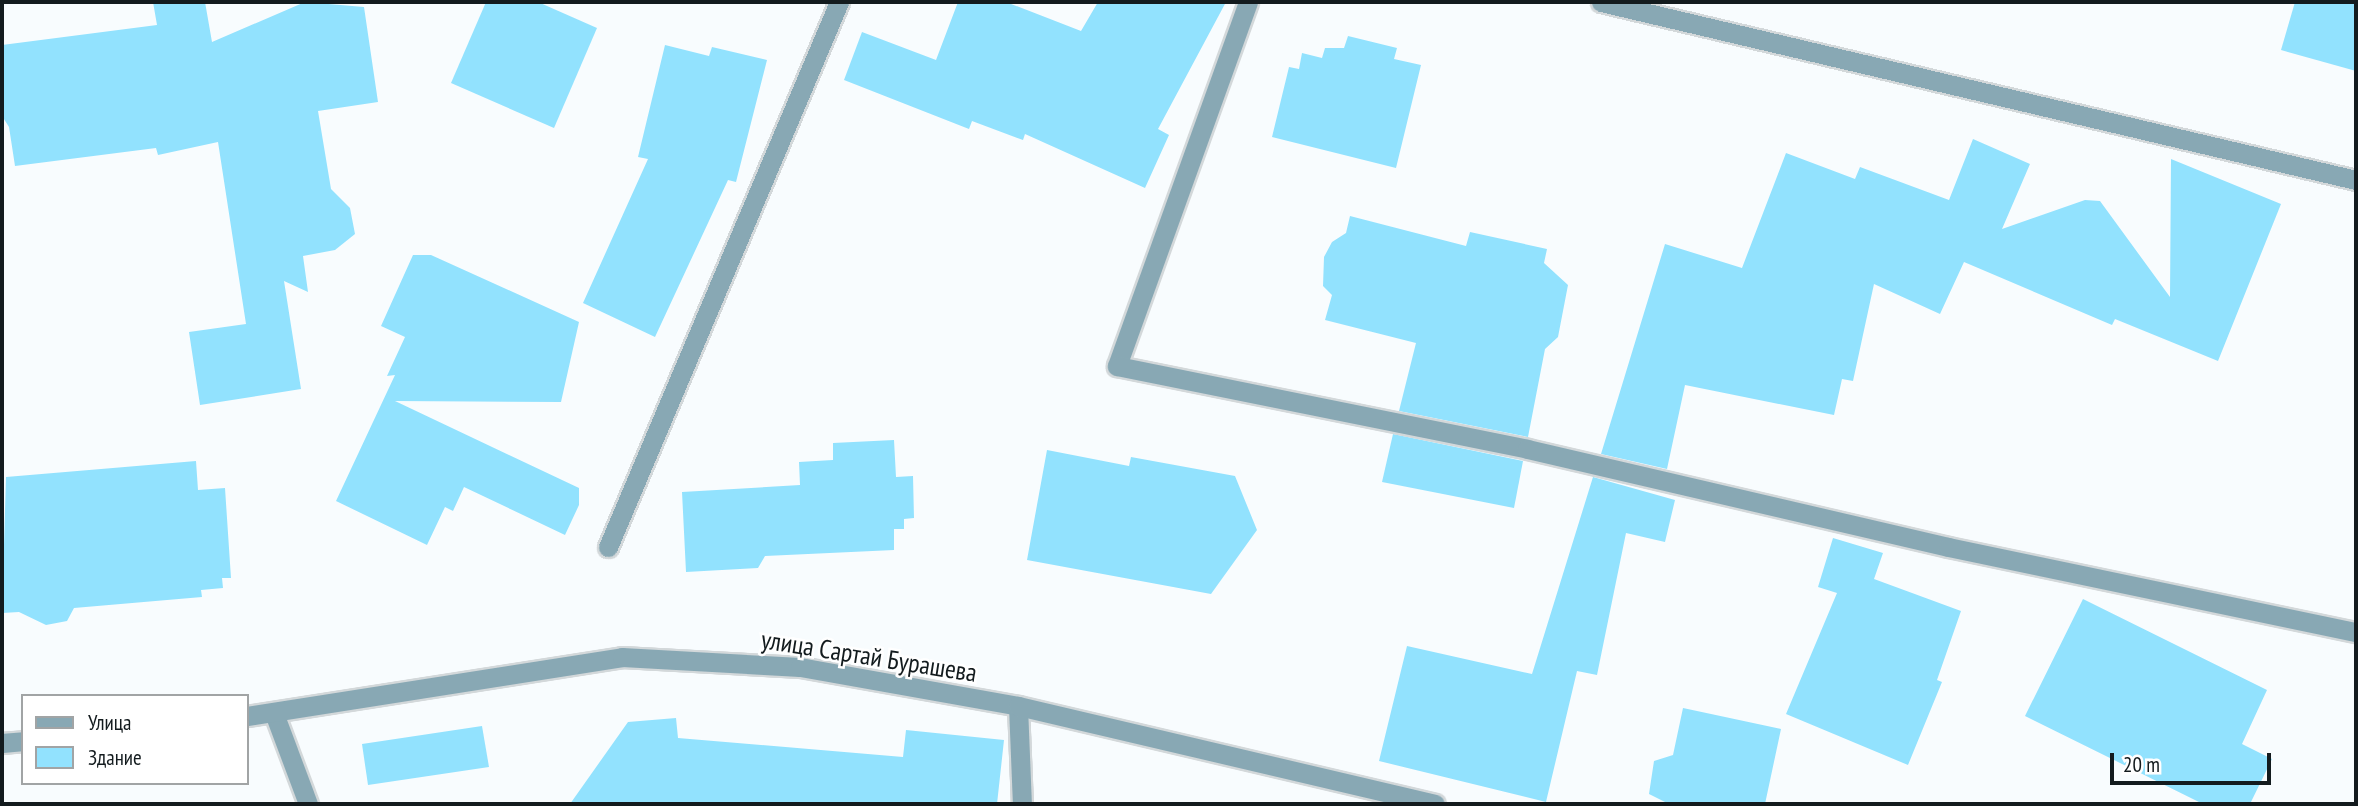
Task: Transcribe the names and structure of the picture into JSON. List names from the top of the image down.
{
  "streets": {
    "street": ["улица Сартай Бурашева"]
  },
  "legend": ["Улица", "Здание"],
  "scale_bar": "20 m"
}
